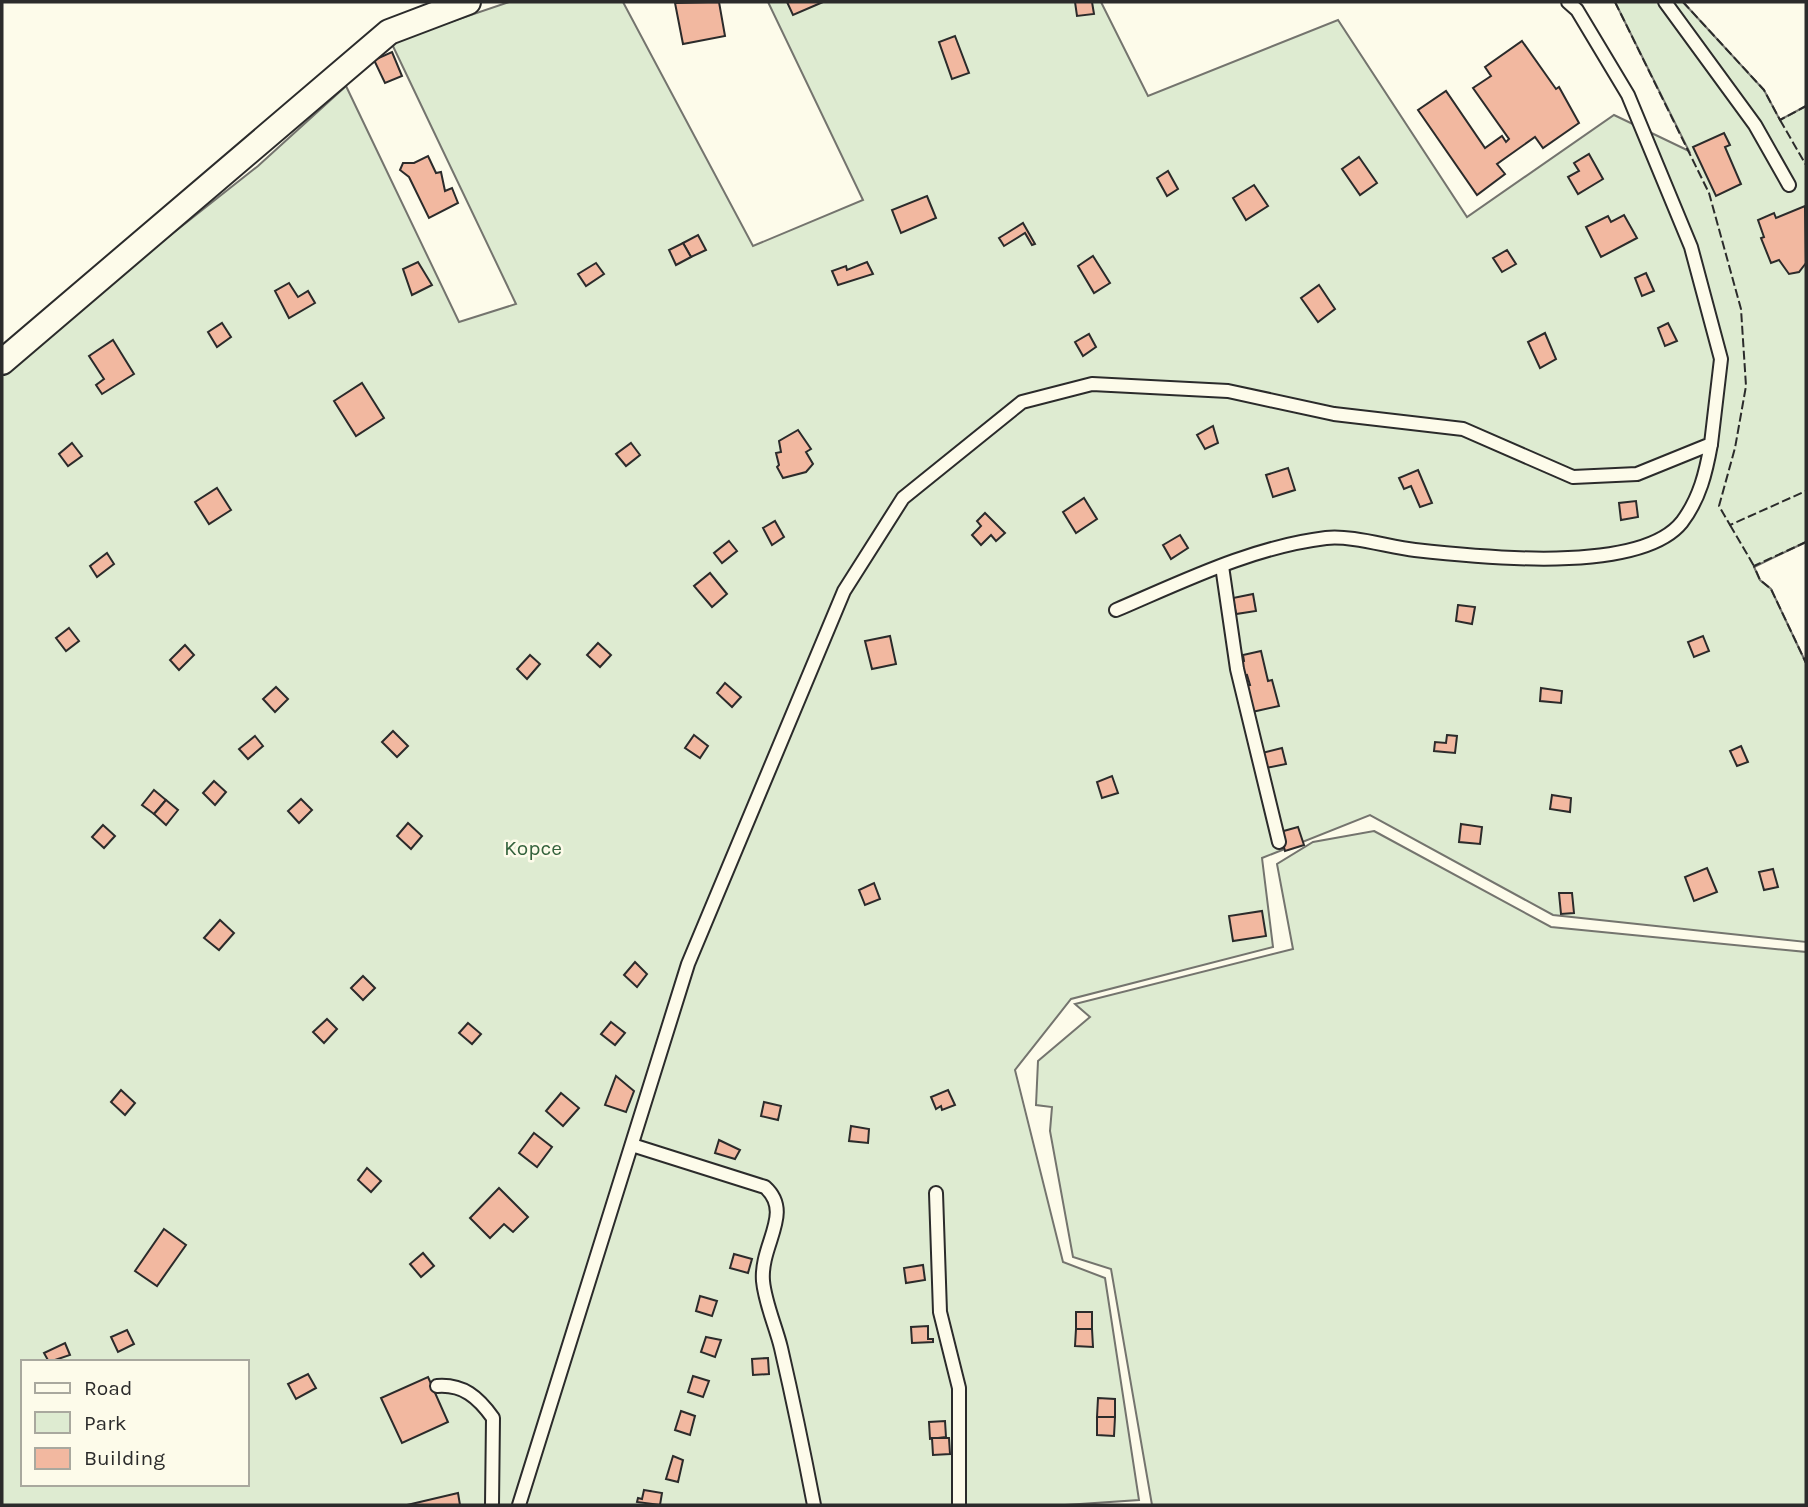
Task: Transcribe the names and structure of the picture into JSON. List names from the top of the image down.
{
  "parks": ["Kopce"],
  "legend": ["Road", "Park", "Building"]
}
